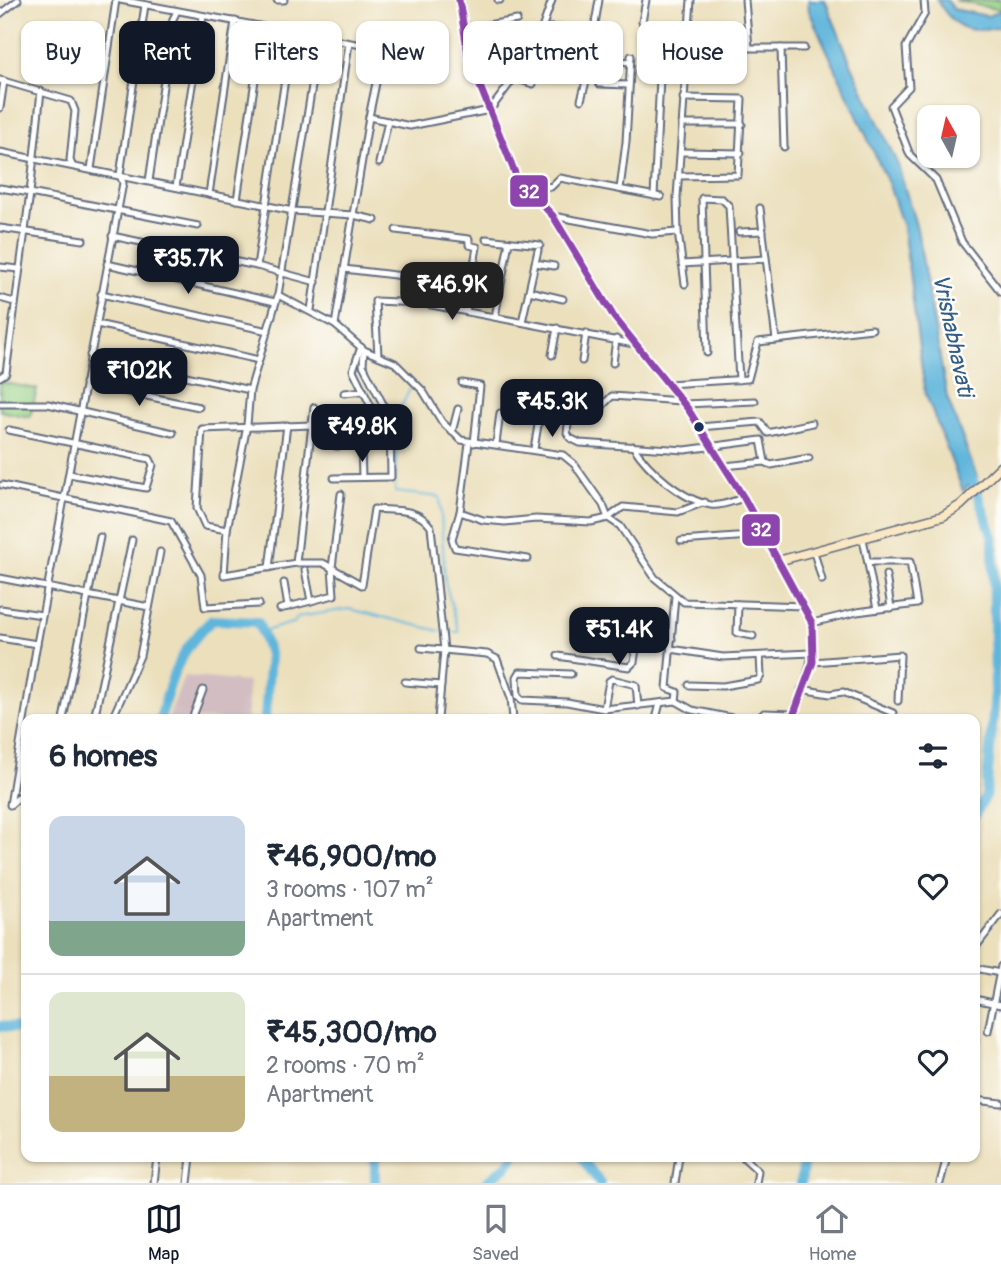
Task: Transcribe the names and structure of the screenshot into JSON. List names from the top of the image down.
{
  "water": ["Vrishabhavati"],
  "lines": ["transit line 32"],
  "north": "top",
  "page": {
    "chip": [
      "Buy",
      "Rent",
      "Filters",
      "New",
      "Apartment",
      "House"
    ],
    "price": [
      "₹35.7K",
      "₹46.9K",
      "₹102K",
      "₹45.3K",
      "₹49.8K",
      "₹51.4K"
    ],
    "heading": "6 homes",
    "list": [
      {
        "name": "₹46,900/mo",
        "note": "3 rooms · 107 m² · Apartment"
      },
      {
        "name": "₹45,300/mo",
        "note": "2 rooms · 70 m² · Apartment"
      }
    ],
    "tabs": ["Map", "Saved", "Home"]
  }
}
